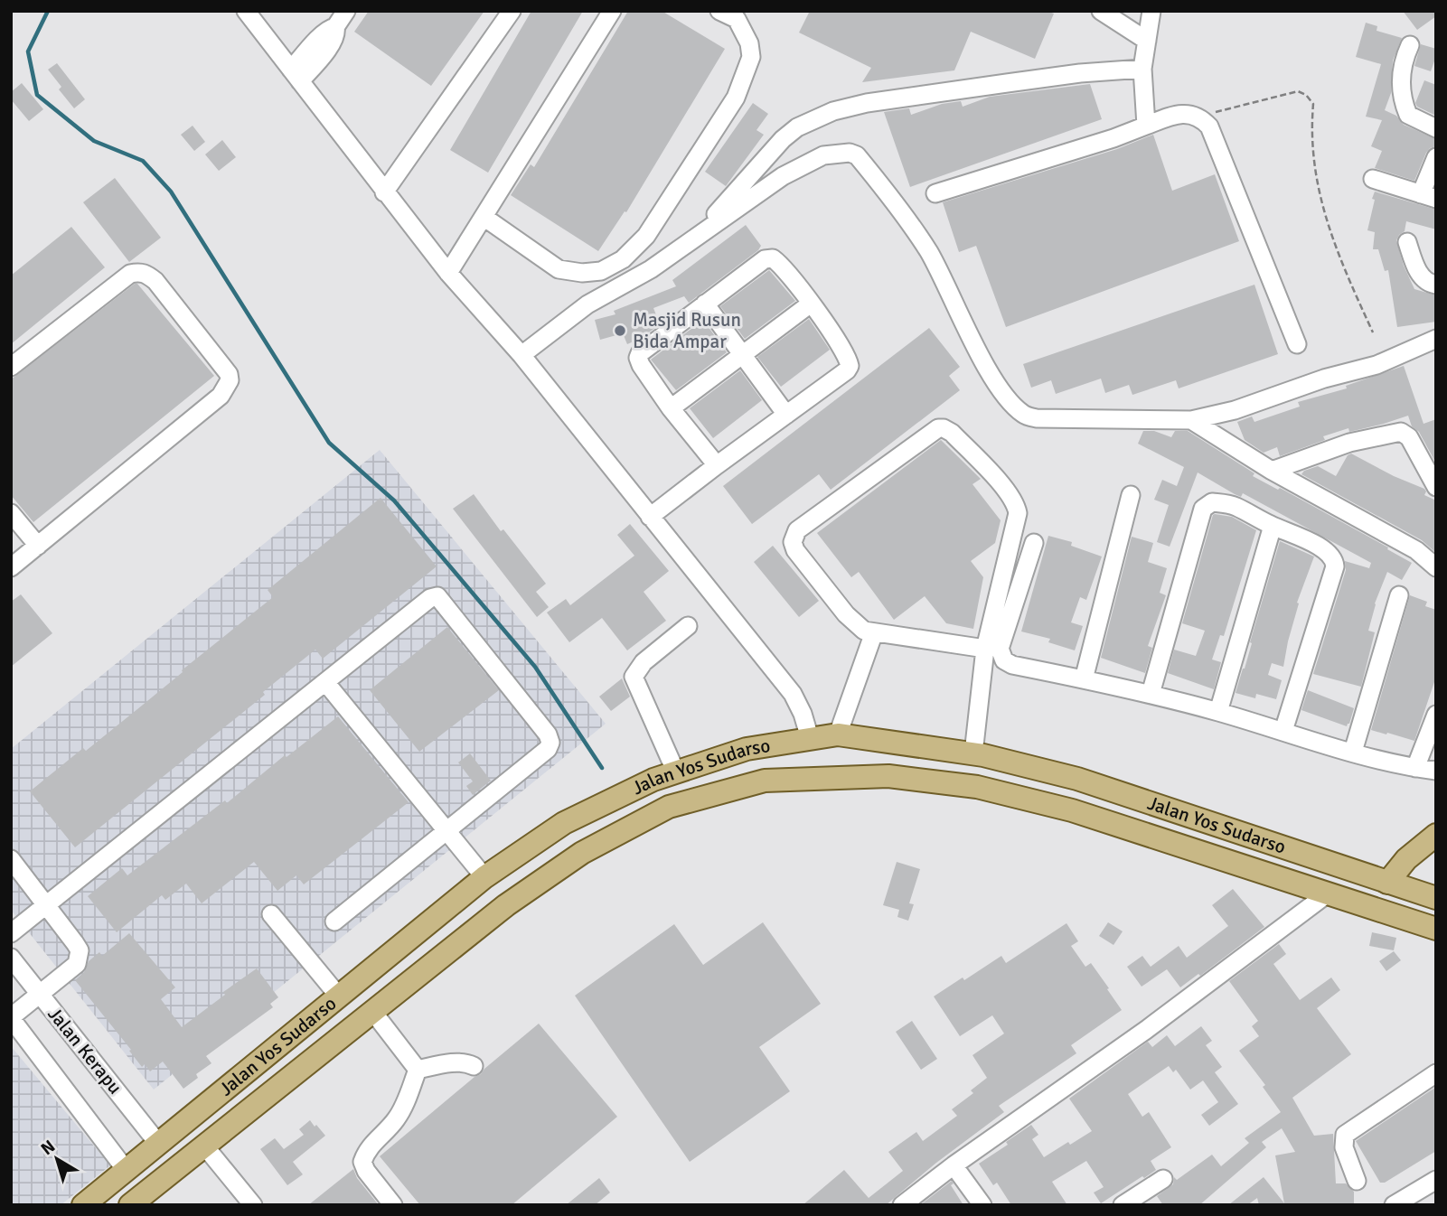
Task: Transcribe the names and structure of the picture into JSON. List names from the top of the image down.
{
  "streets": {
    "main road": ["Jalan Yos Sudarso"],
    "street": ["Jalan Kerapu"]
  },
  "crossings": [
    ["Jalan Yos Sudarso", "Jalan Kerapu"]
  ],
  "places": ["Masjid Rusun Bida Ampar"],
  "north": "top left"
}
